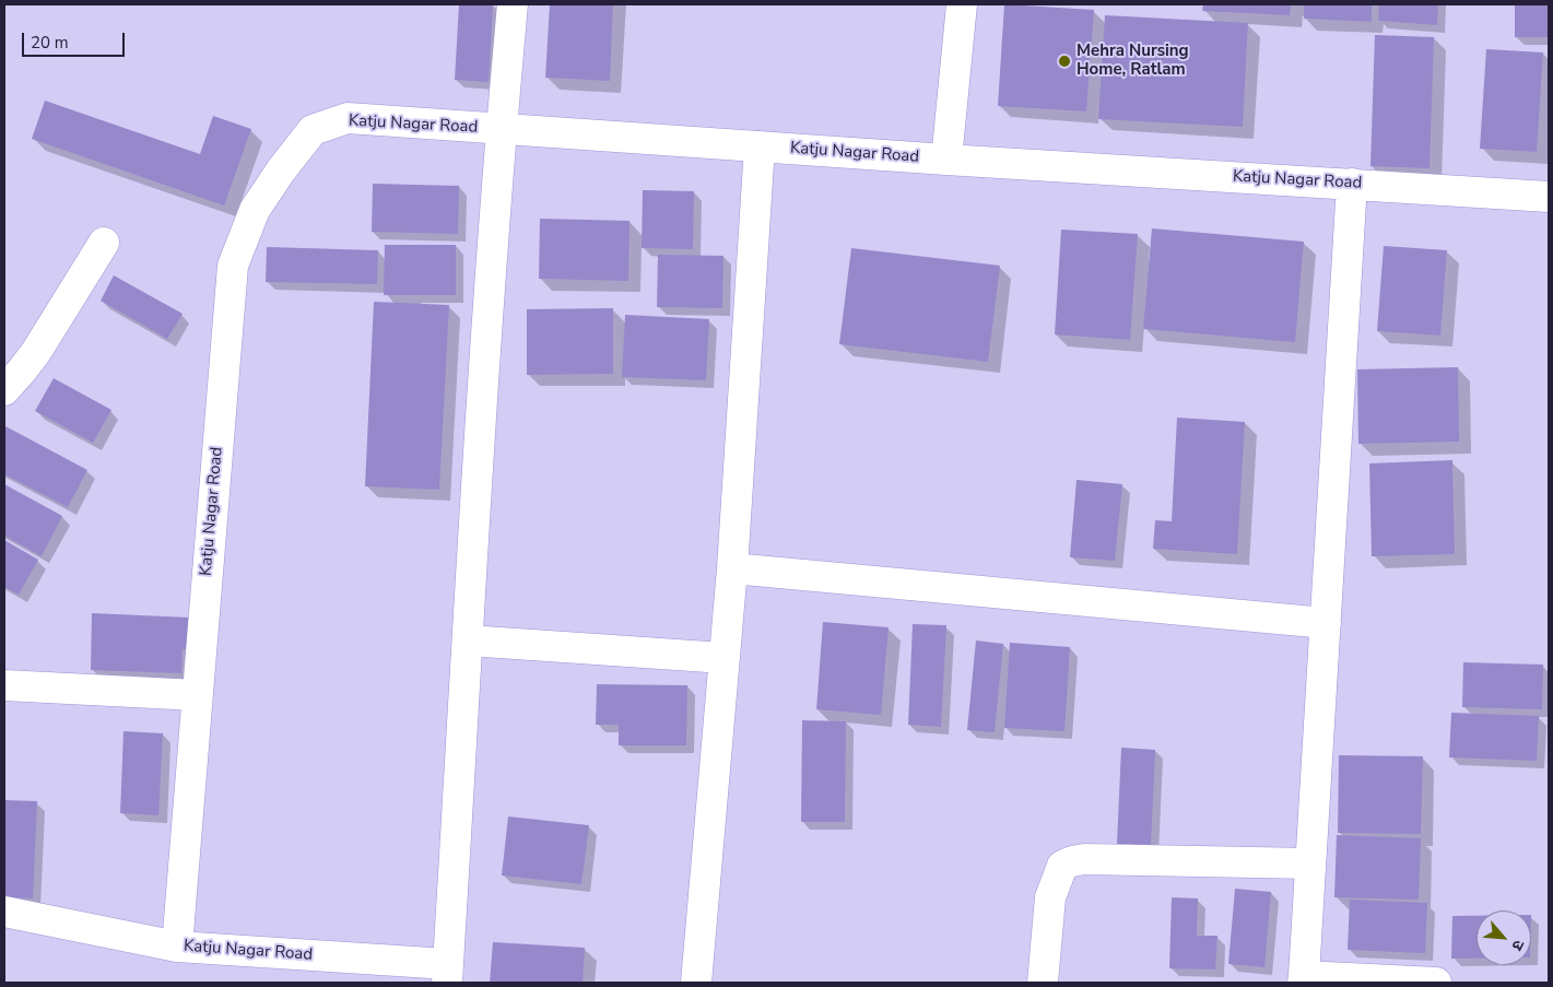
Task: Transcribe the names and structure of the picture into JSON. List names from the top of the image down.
{
  "streets": {
    "street": ["Katju Nagar Road"]
  },
  "places": ["Mehra Nursing Home, Ratlam"],
  "scale_bar": "20 m",
  "north": "bottom right"
}
